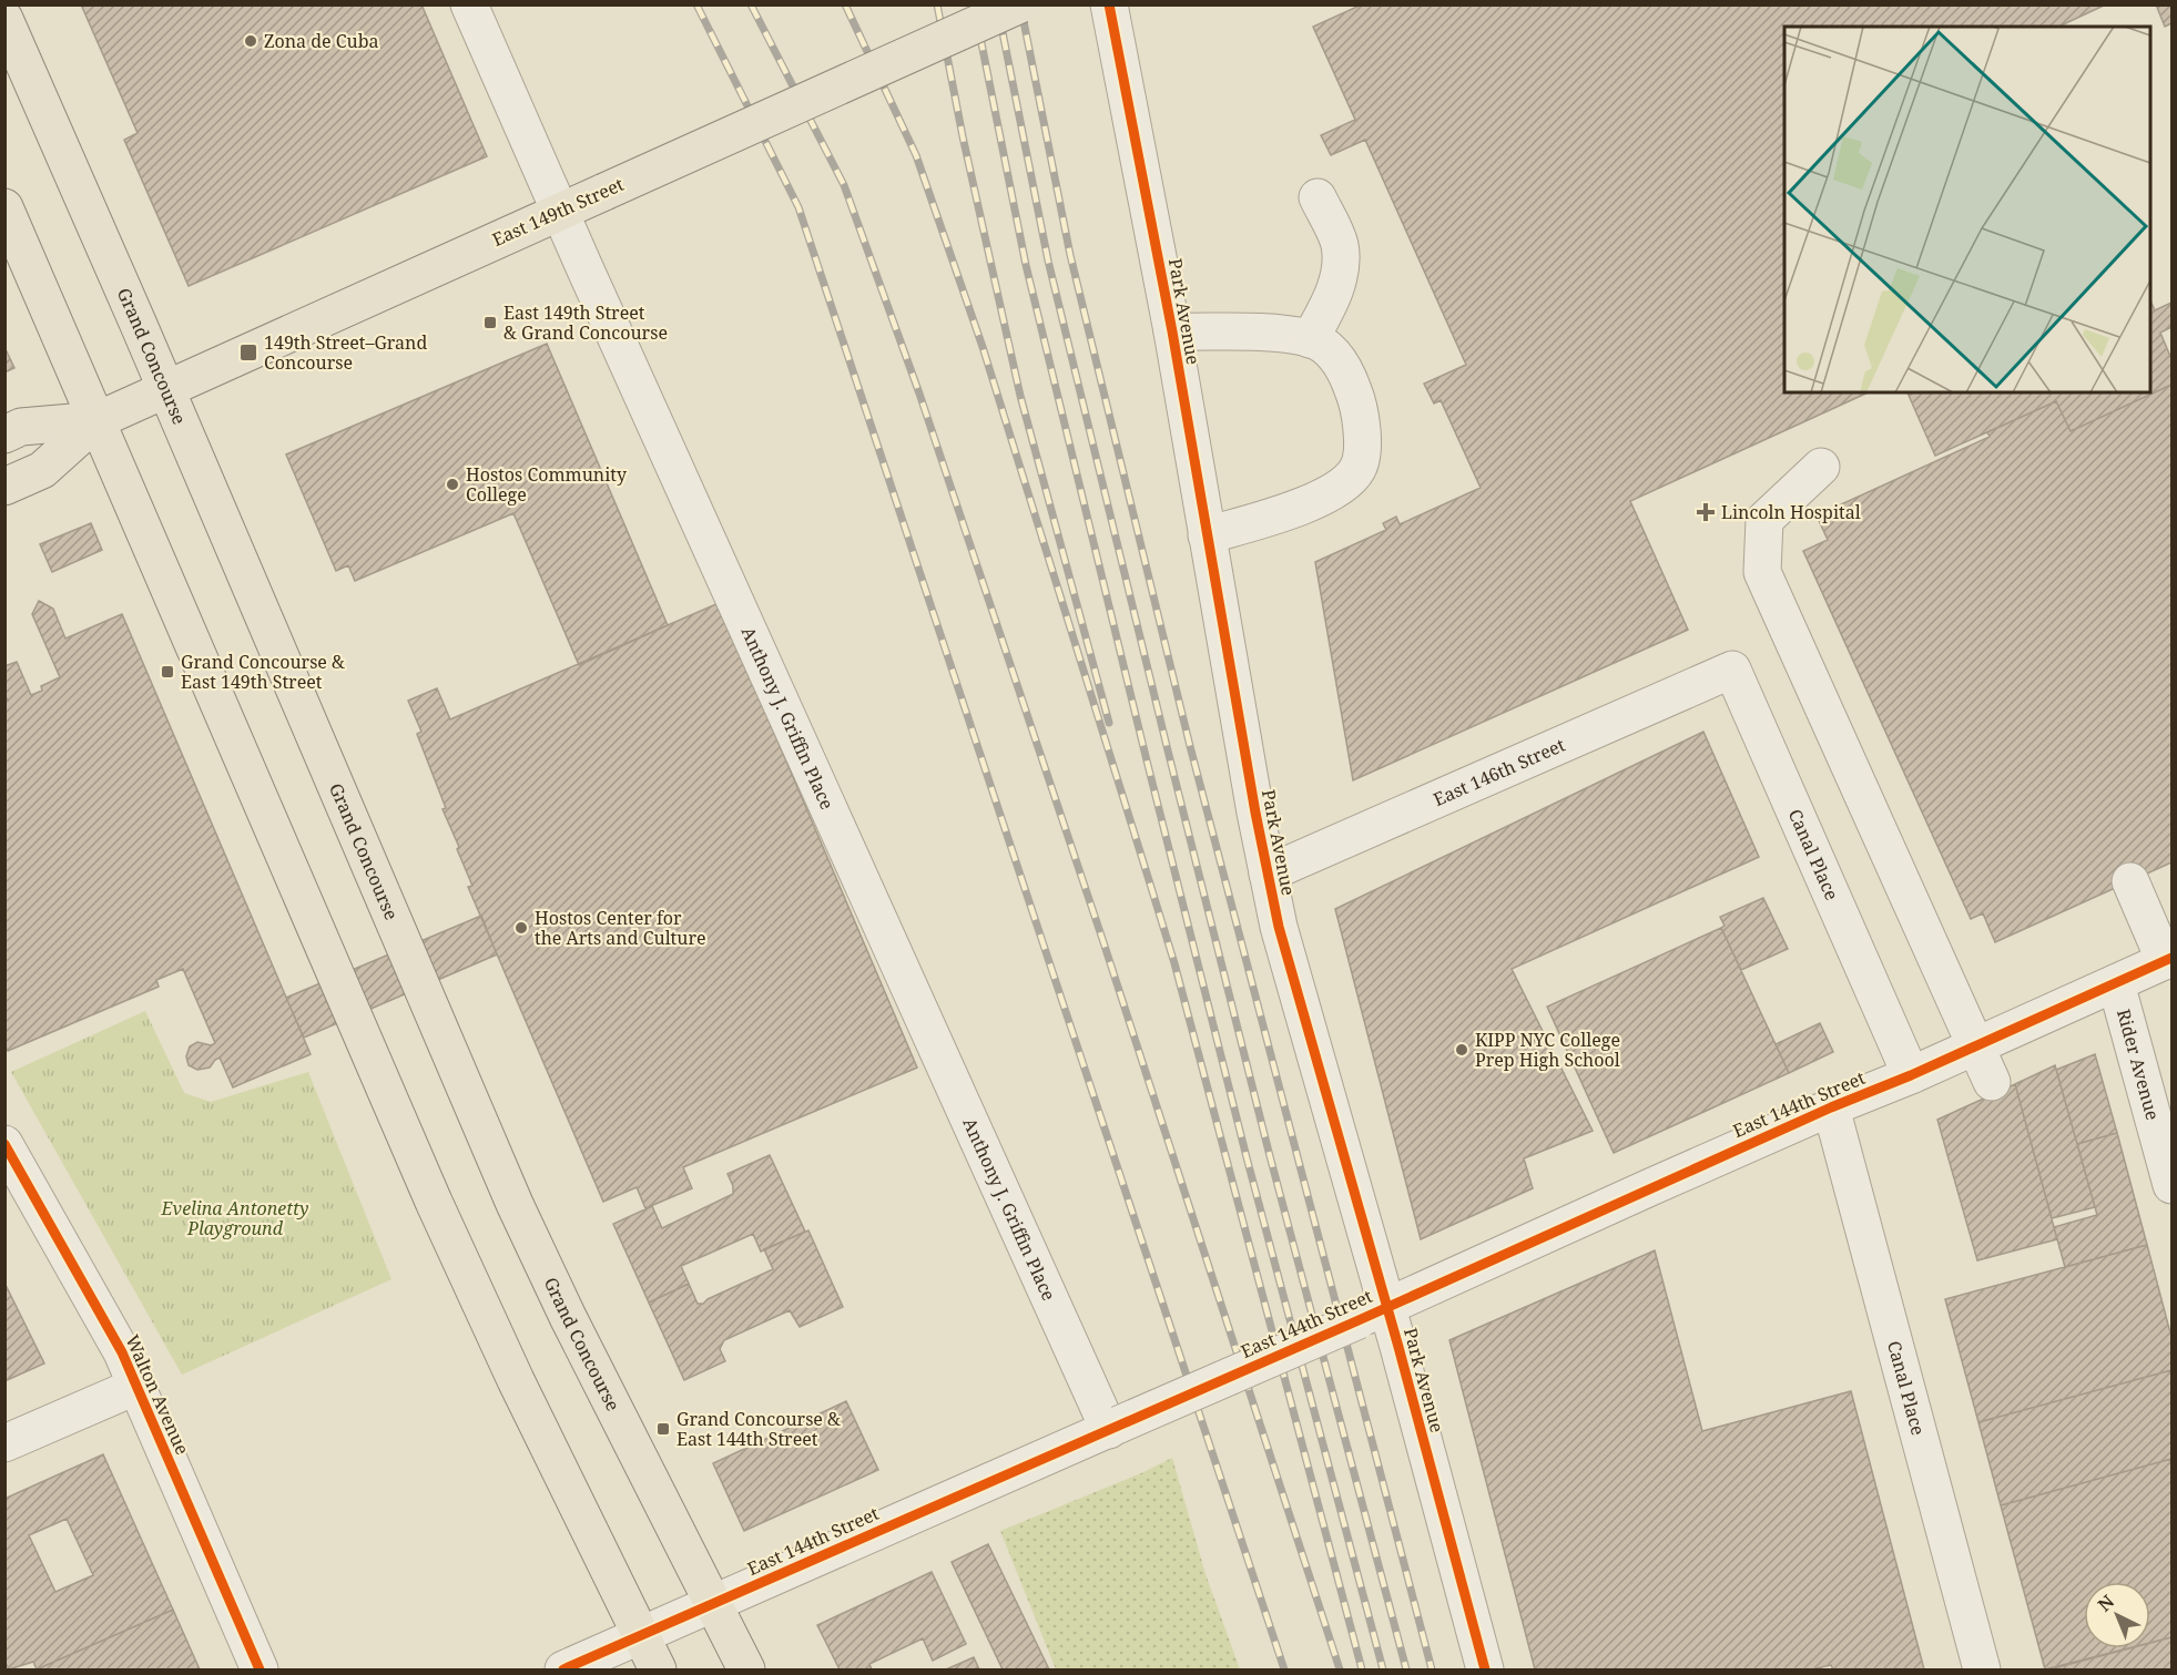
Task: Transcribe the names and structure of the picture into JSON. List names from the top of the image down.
{
  "streets": {
    "main road": ["East 149th Street", "Grand Concourse"],
    "street": [
      "Park Avenue",
      "Anthony J. Griffin Place",
      "East 146th Street",
      "Canal Place",
      "Rider Avenue",
      "East 144th Street",
      "Walton Avenue"
    ]
  },
  "crossings": [
    ["East 149th Street", "Grand Concourse"],
    ["East 149th Street", "Anthony J. Griffin Place"],
    ["Park Avenue", "East 146th Street"],
    ["Park Avenue", "East 144th Street"],
    ["Grand Concourse", "East 144th Street"],
    ["Anthony J. Griffin Place", "East 144th Street"],
    ["East 146th Street", "Canal Place"],
    ["Canal Place", "East 144th Street"],
    ["Rider Avenue", "East 144th Street"]
  ],
  "parks": ["Evelina Antonetty Playground"],
  "places": {
    "other": [
      "Zona de Cuba",
      "Hostos Community College",
      "Hostos Center for the Arts and Culture",
      "KIPP NYC College Prep High School"
    ],
    "transit": [
      "East 149th Street & Grand Concourse",
      "149th Street–Grand Concourse",
      "Grand Concourse & East 149th Street",
      "Grand Concourse & East 144th Street"
    ],
    "health": ["Lincoln Hospital"]
  },
  "north": "top left"
}
